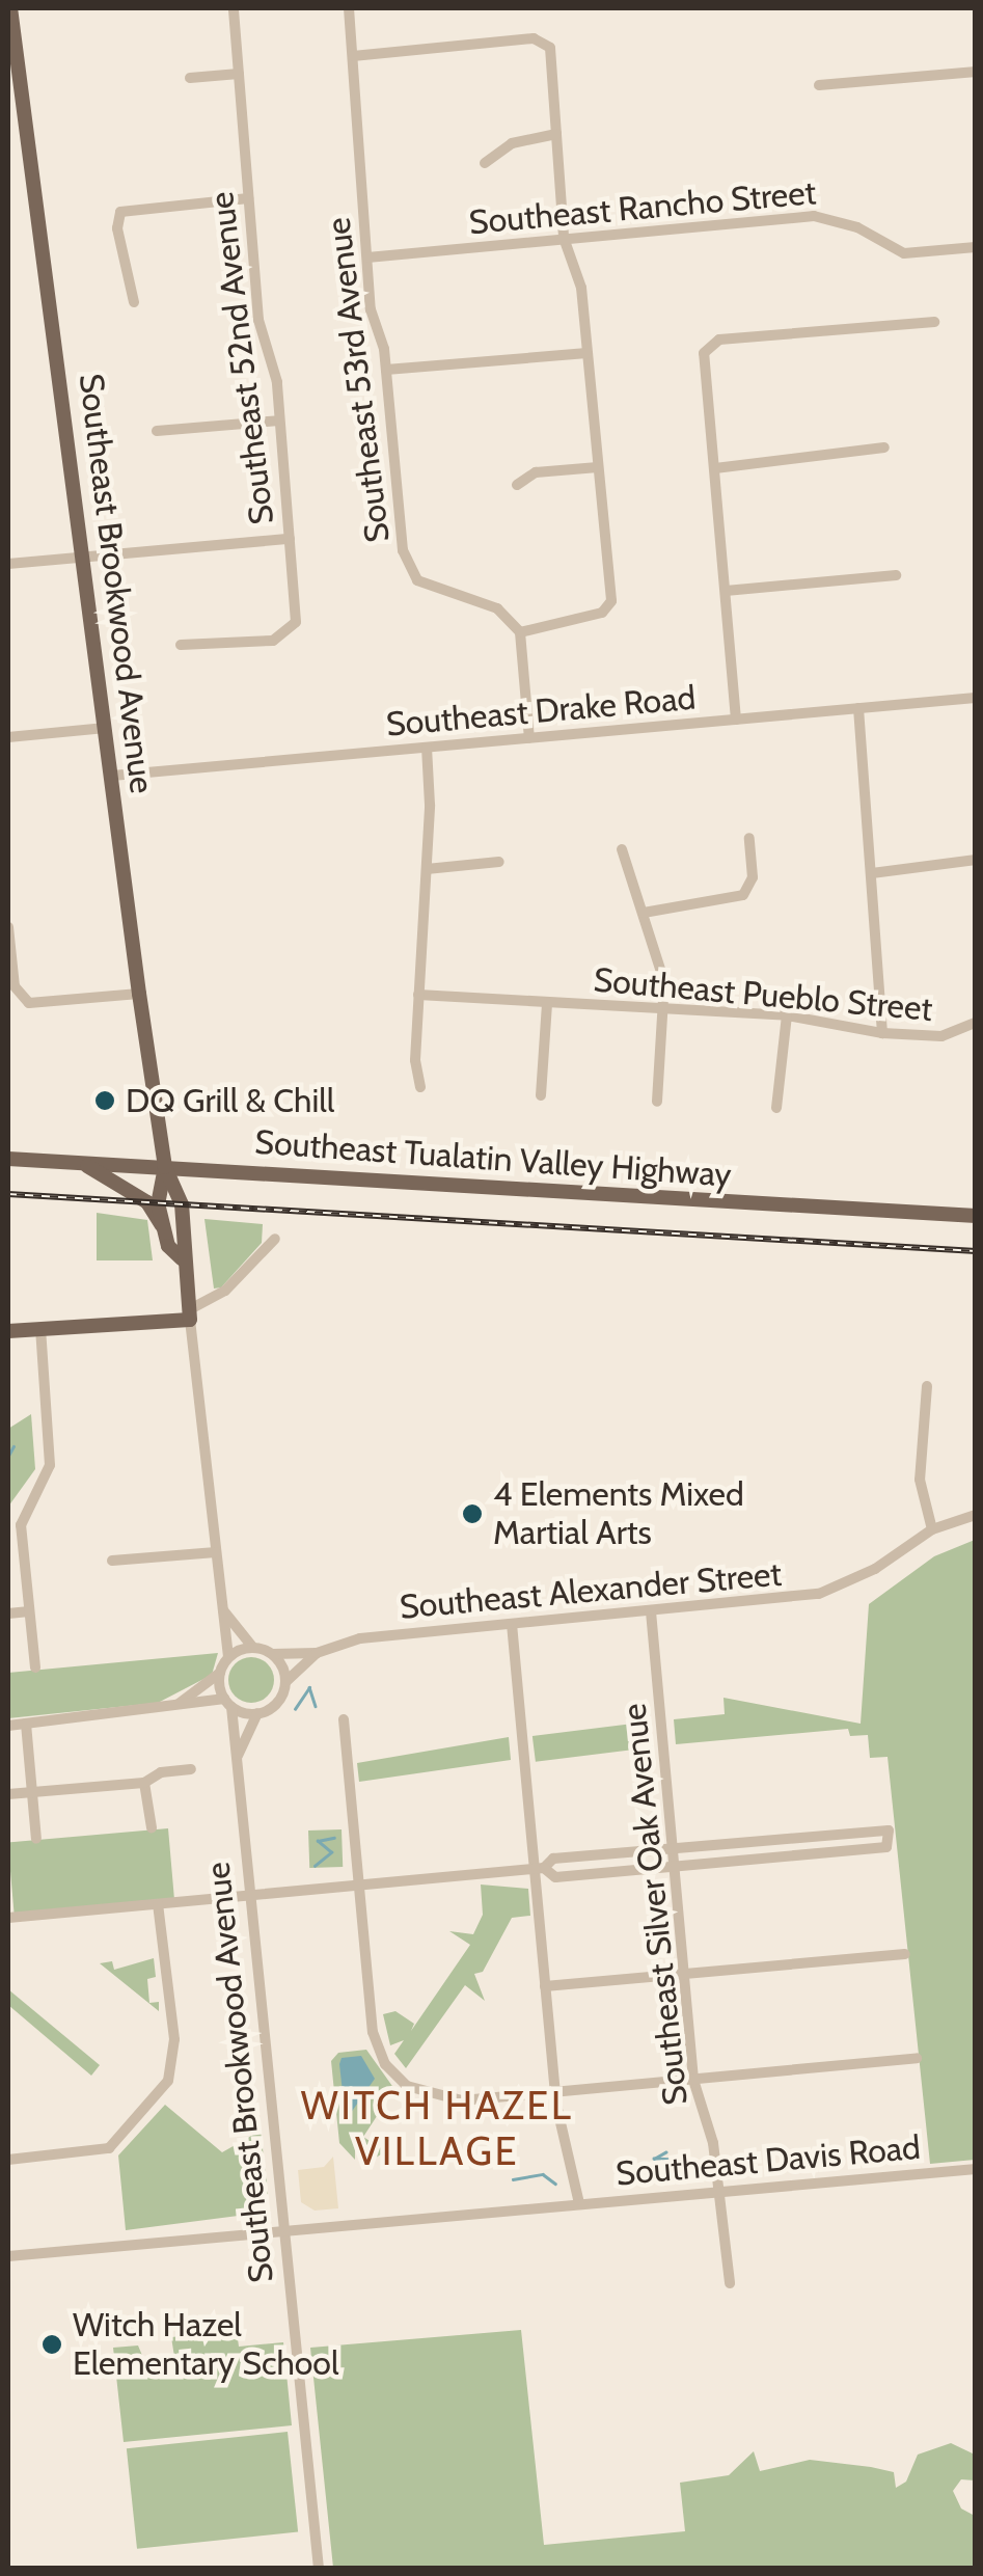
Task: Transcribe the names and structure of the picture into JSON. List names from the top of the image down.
{
  "streets": {
    "main road": ["Southeast Brookwood Avenue", "Southeast Tualatin Valley Highway"],
    "street": [
      "Southeast Rancho Street",
      "Southeast 52nd Avenue",
      "Southeast 53rd Avenue",
      "Southeast Drake Road",
      "Southeast Pueblo Street",
      "Southeast Alexander Street",
      "Southeast Silver Oak Avenue",
      "Southeast Davis Road"
    ]
  },
  "crossings": [
    ["Southeast Rancho Street", "Southeast 53rd Avenue"],
    ["Southeast Brookwood Avenue", "Southeast Drake Road"],
    ["Southeast Brookwood Avenue", "Southeast Tualatin Valley Highway"],
    ["Southeast Brookwood Avenue", "Southeast Alexander Street"],
    ["Southeast Brookwood Avenue", "Southeast Davis Road"],
    ["Southeast Alexander Street", "Southeast Silver Oak Avenue"],
    ["Southeast Silver Oak Avenue", "Southeast Davis Road"]
  ],
  "districts": ["WITCH HAZEL VILLAGE"],
  "places": ["DQ Grill & Chill", "4 Elements Mixed Martial Arts", "Witch Hazel Elementary School"]
}
